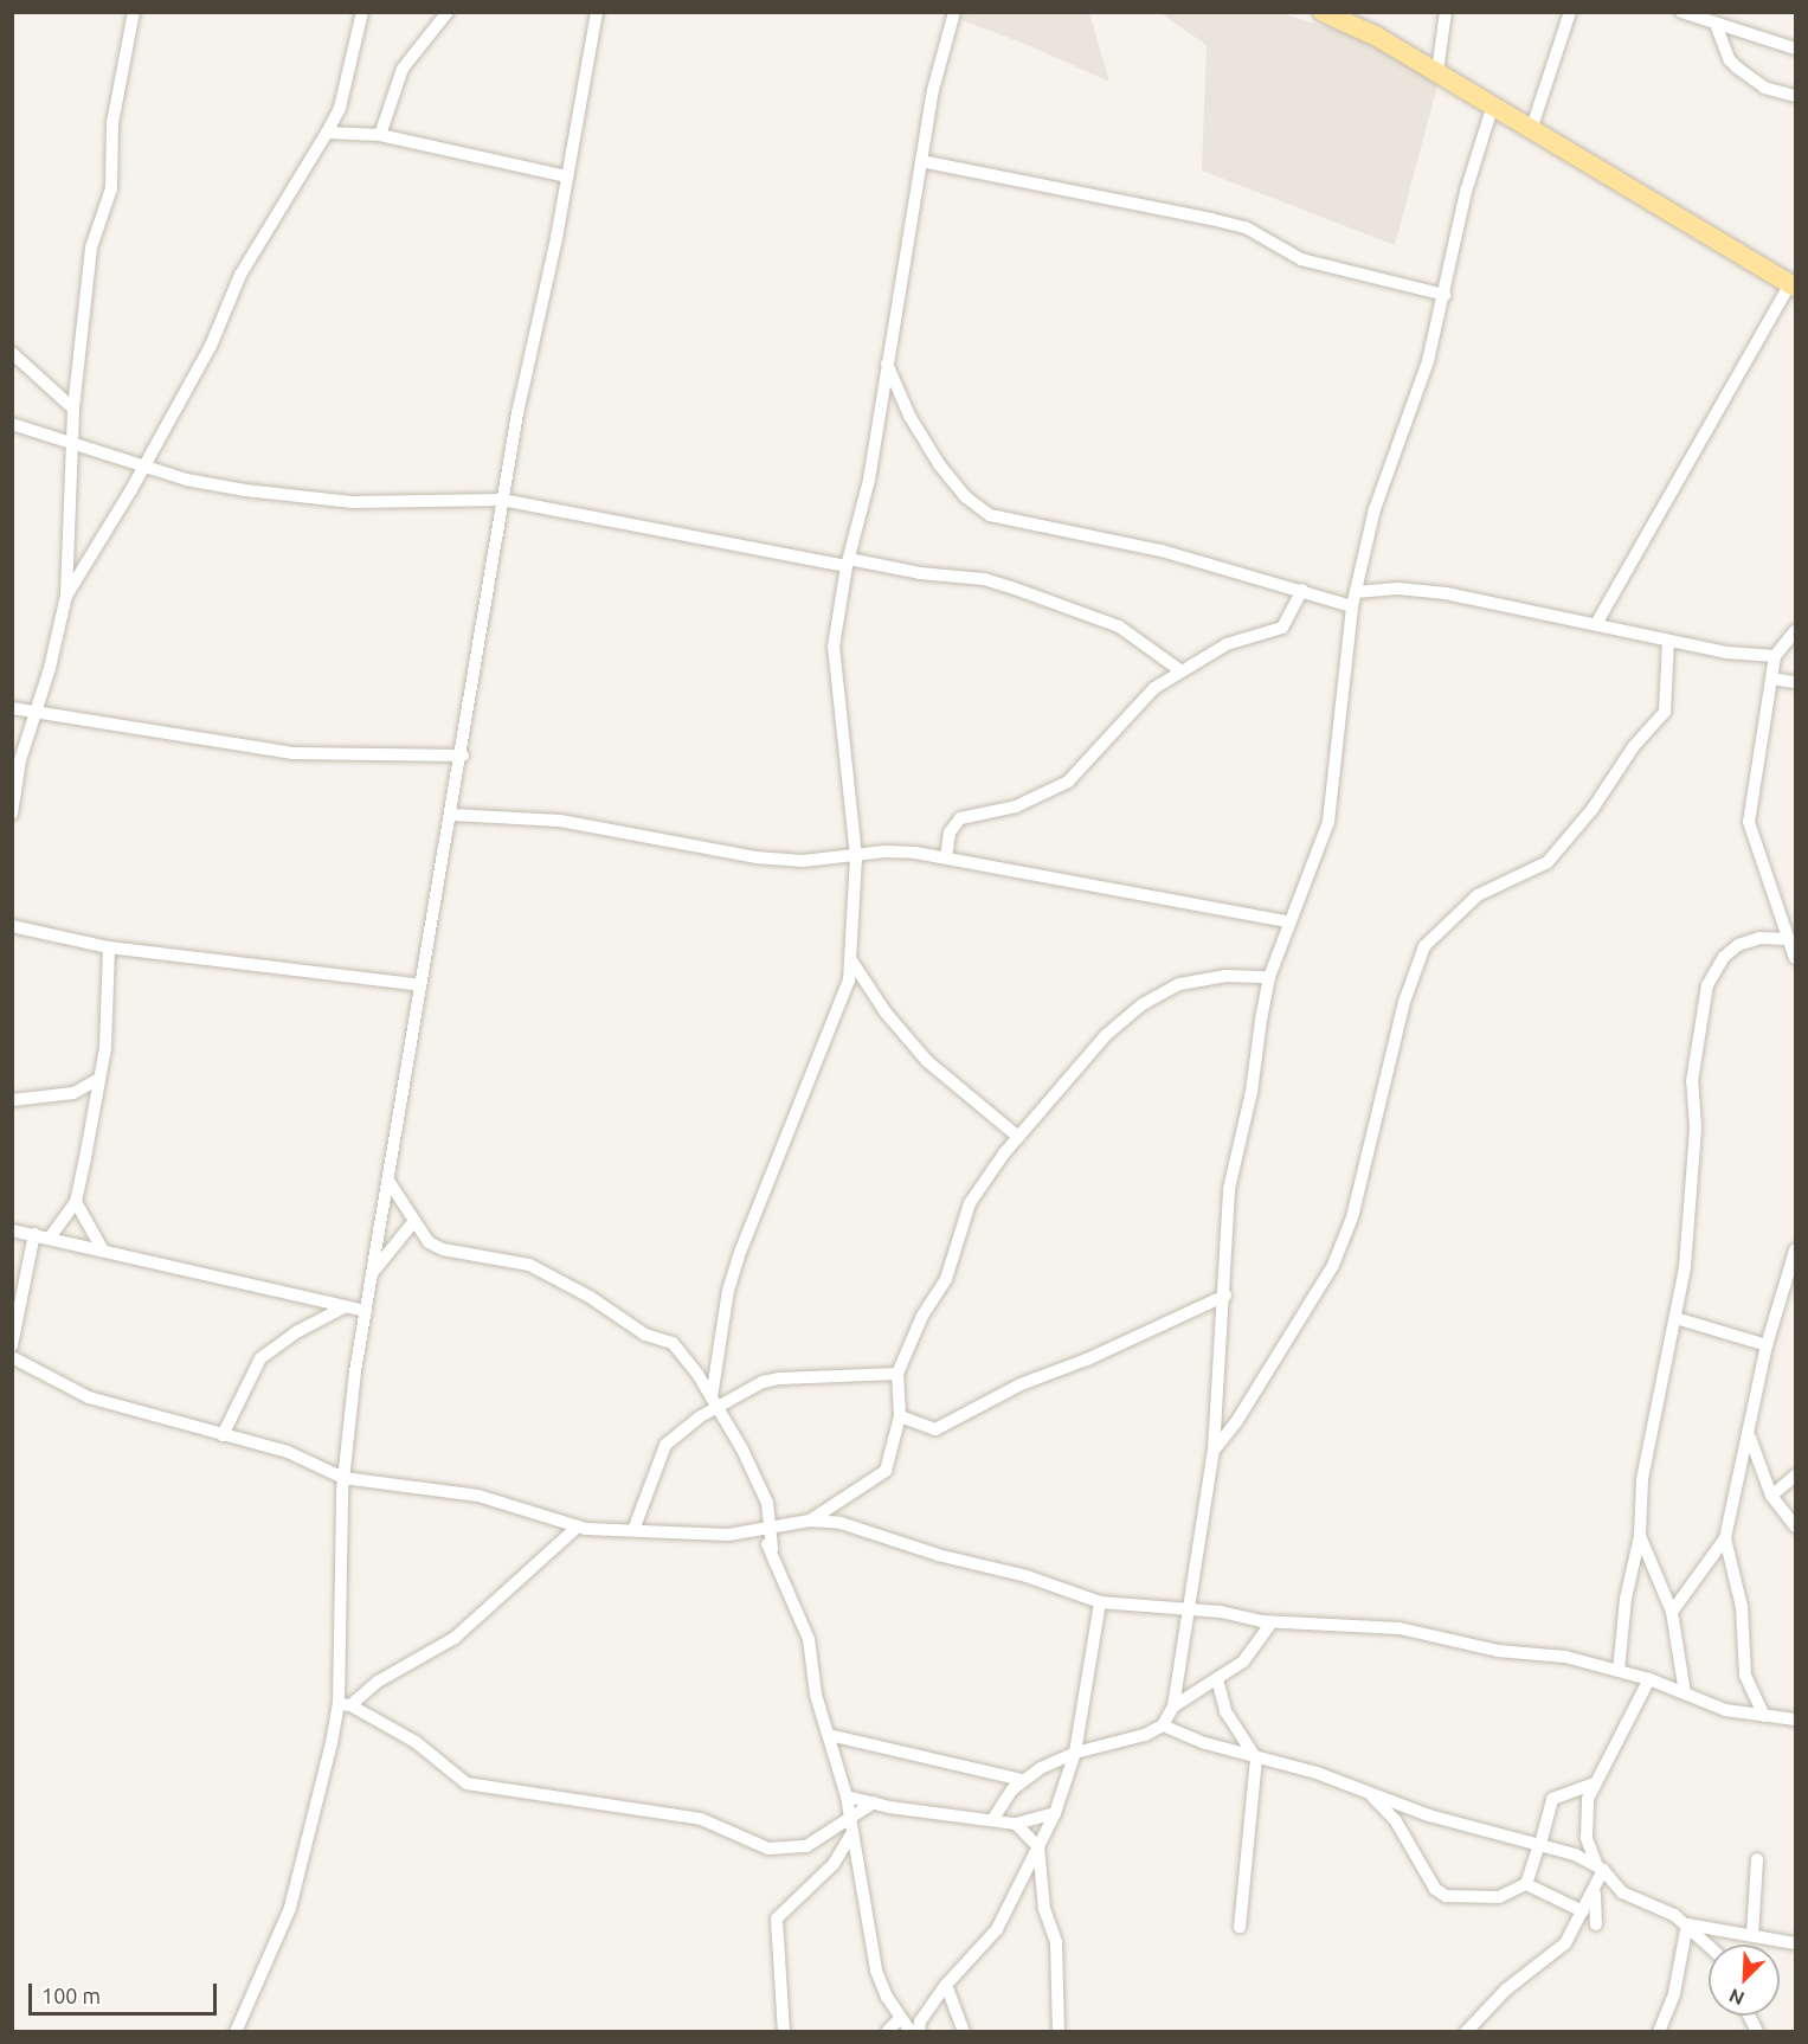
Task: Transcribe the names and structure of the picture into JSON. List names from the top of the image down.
{
  "scale_bar": "100 m",
  "north": "bottom left"
}
